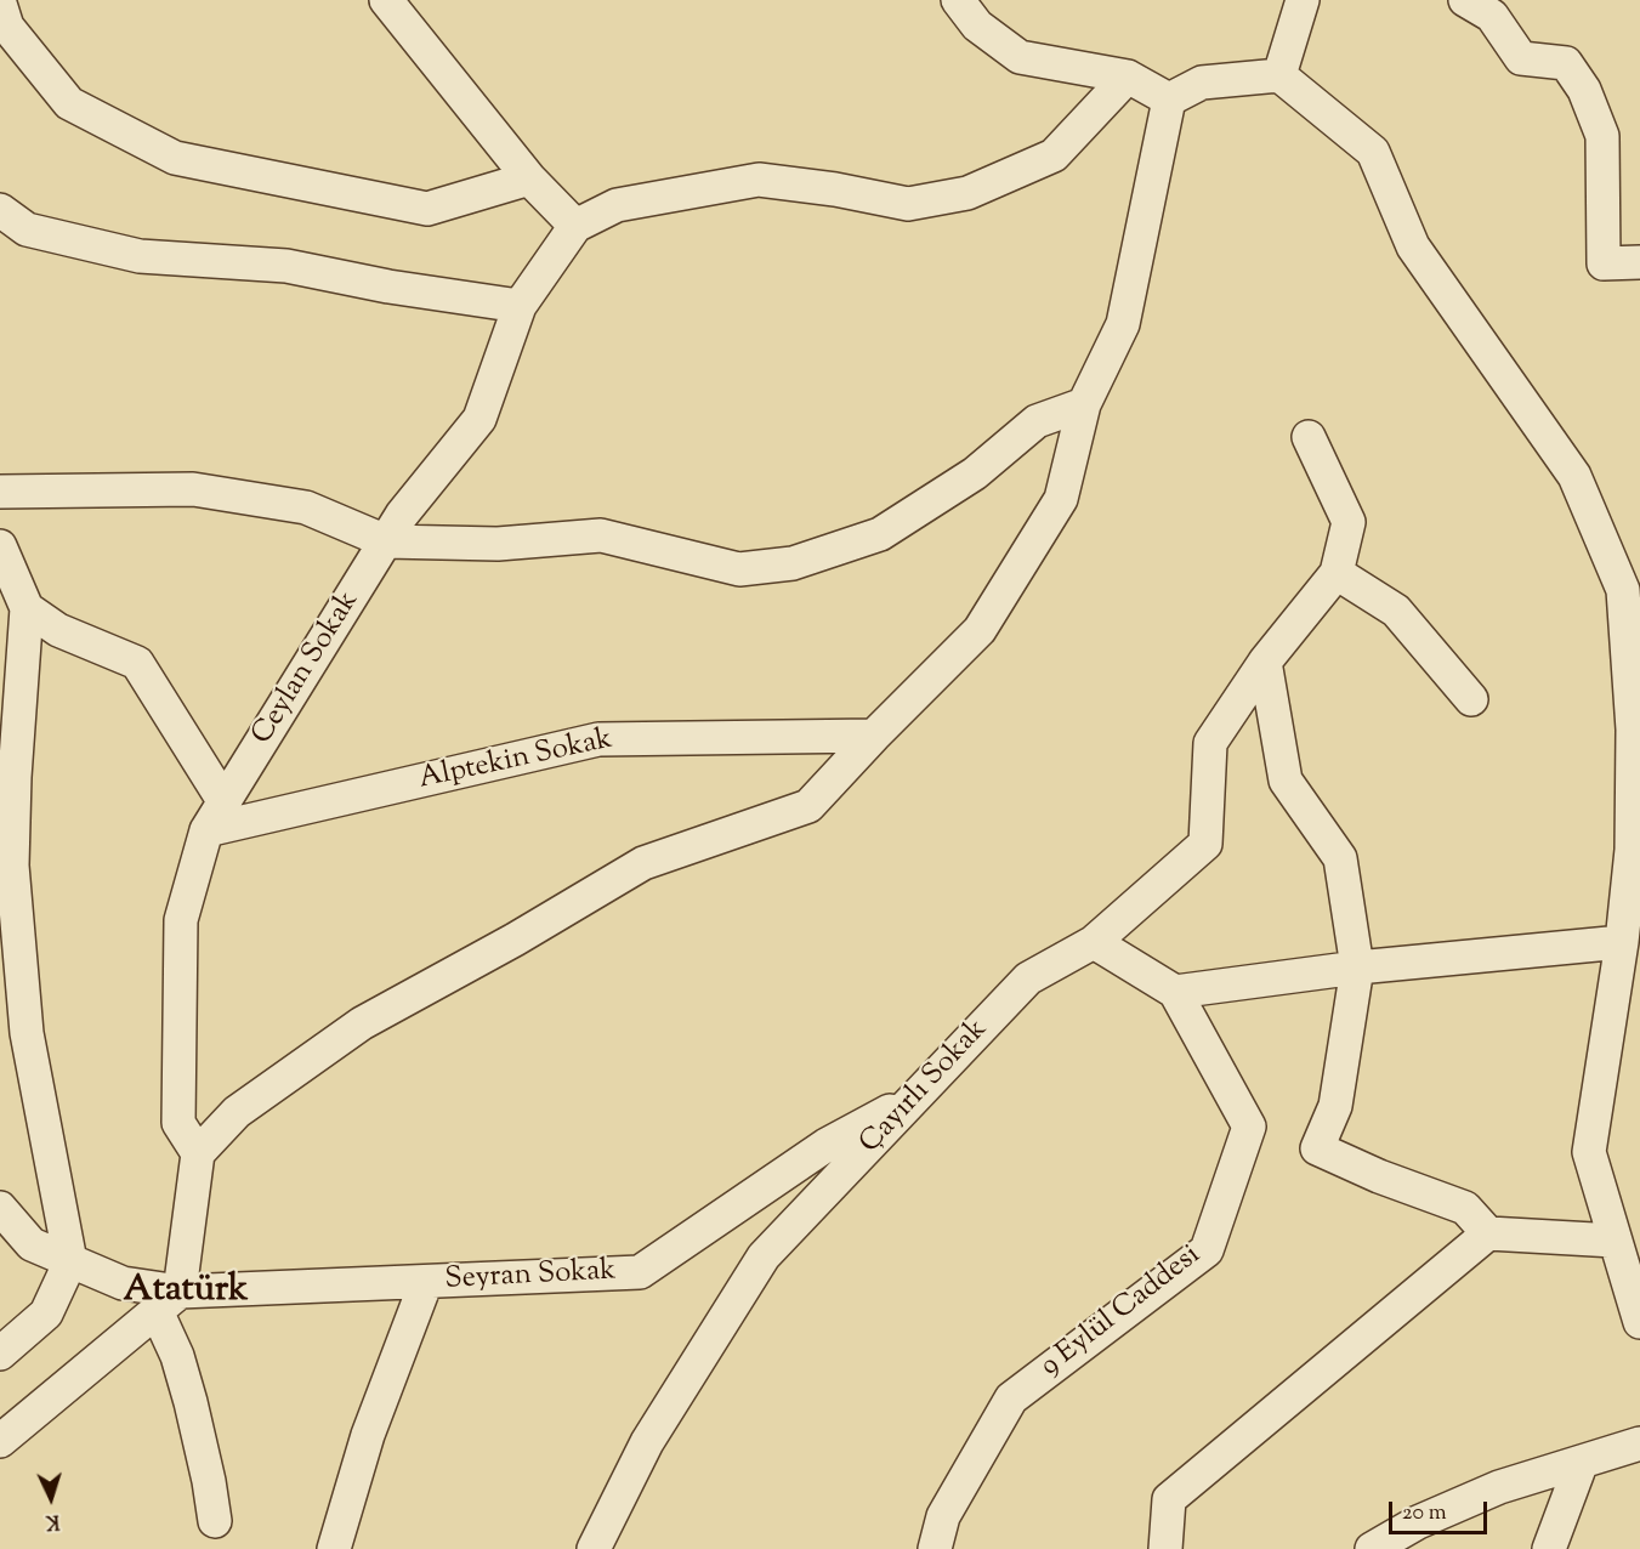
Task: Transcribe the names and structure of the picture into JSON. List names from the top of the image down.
{
  "streets": {
    "street": [
      "Ceylan Sokak",
      "Alptekin Sokak",
      "Çayırlı Sokak",
      "Seyran Sokak",
      "9 Eylül Caddesi"
    ]
  },
  "crossings": [
    ["Ceylan Sokak", "Alptekin Sokak"],
    ["Çayırlı Sokak", "Seyran Sokak"],
    ["Çayırlı Sokak", "9 Eylül Caddesi"]
  ],
  "districts": ["Atatürk"],
  "scale_bar": "20 m",
  "north": "bottom"
}
